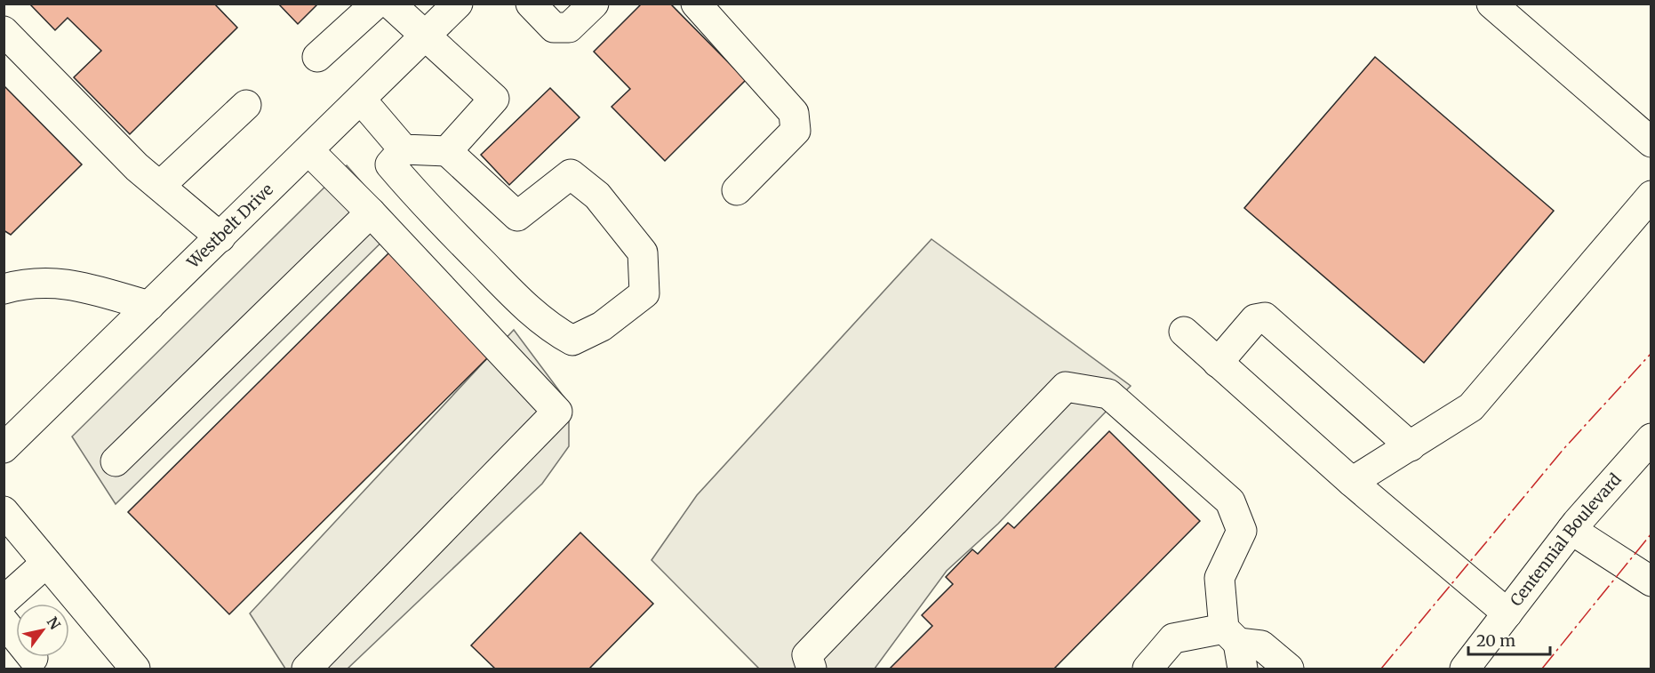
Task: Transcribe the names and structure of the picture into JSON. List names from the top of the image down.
{
  "streets": {
    "street": ["Westbelt Drive", "Centennial Boulevard"]
  },
  "scale_bar": "20 m",
  "north": "top right"
}
